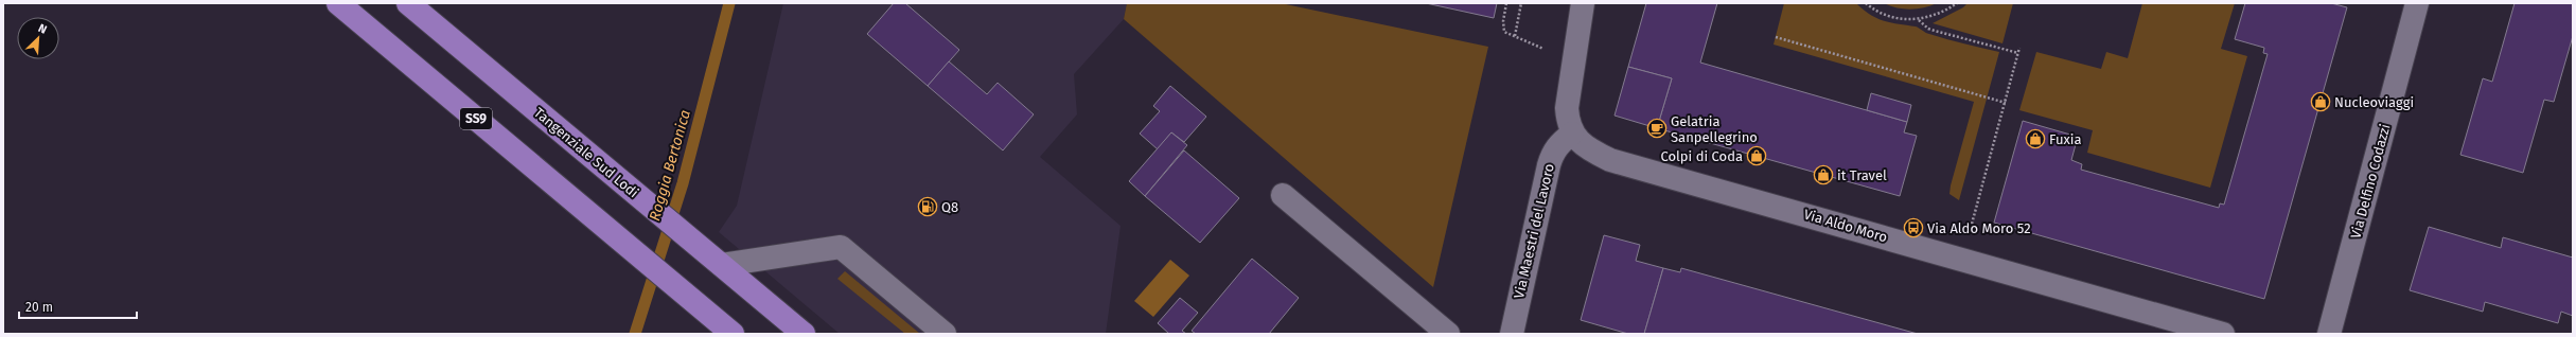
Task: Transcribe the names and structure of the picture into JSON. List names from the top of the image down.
{
  "streets": {
    "highway": ["SS9", "Tangenziale Sud Lodi"],
    "street": ["Via Delfino Codazzi", "Via Aldo Moro", "Via Maestri del Lavoro"]
  },
  "crossings": [
    ["Via Aldo Moro", "Via Maestri del Lavoro"]
  ],
  "water": ["Roggia Bertonica"],
  "places": {
    "shop": [
      "Nucleoviaggi",
      "Fuxia",
      "Colpi di Coda",
      "it Travel"
    ],
    "cafe": ["Gelatria Sanpellegrino"],
    "fuel station": ["Q8"],
    "bus stop": ["Via Aldo Moro 52"]
  },
  "scale_bar": "20 m",
  "north": "top right"
}
